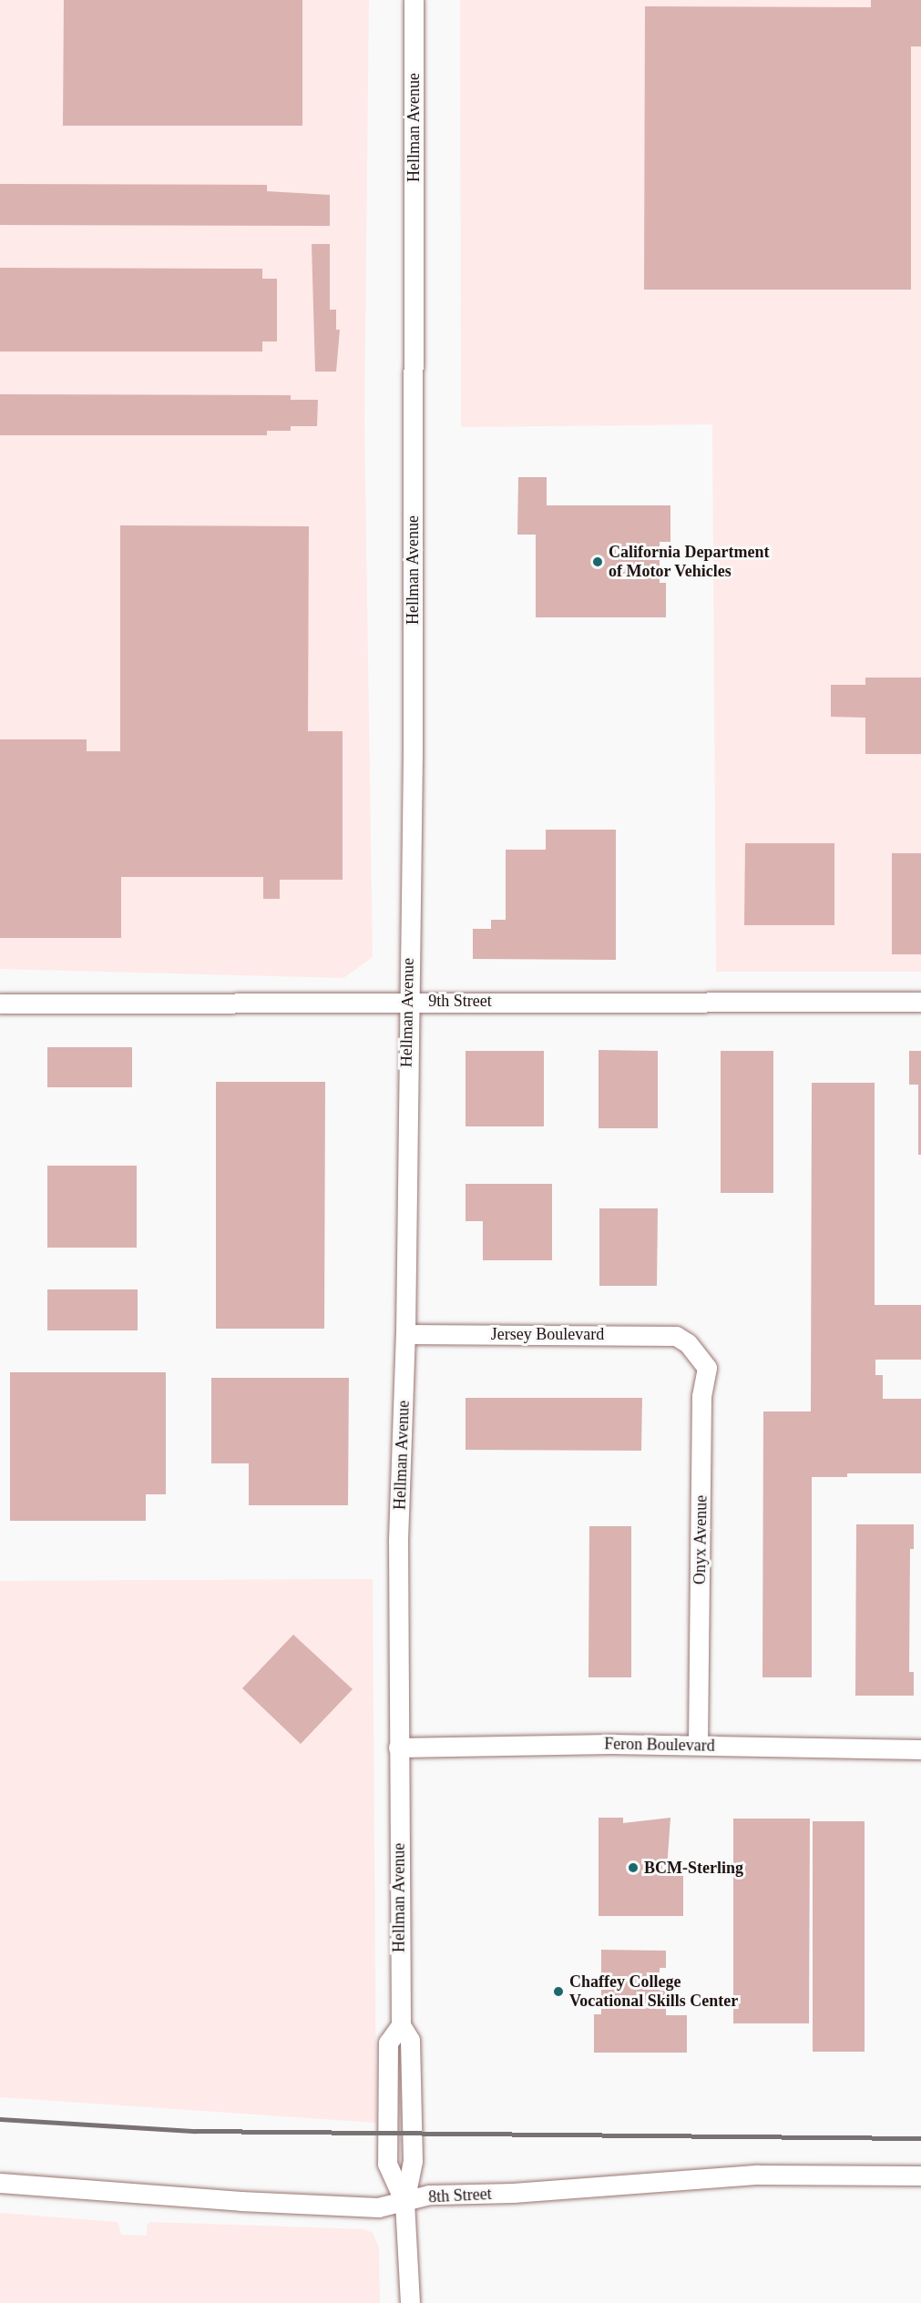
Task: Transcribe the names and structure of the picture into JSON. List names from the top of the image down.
{
  "streets": {
    "street": [
      "Hellman Avenue",
      "9th Street",
      "Jersey Boulevard",
      "Onyx Avenue",
      "Feron Boulevard",
      "8th Street"
    ]
  },
  "crossings": [
    ["Hellman Avenue", "9th Street"],
    ["Hellman Avenue", "Jersey Boulevard"],
    ["Hellman Avenue", "Feron Boulevard"],
    ["Hellman Avenue", "8th Street"],
    ["Jersey Boulevard", "Onyx Avenue"],
    ["Onyx Avenue", "Feron Boulevard"]
  ],
  "places": ["California Department of Motor Vehicles", "BCM-Sterling", "Chaffey College Vocational Skills Center"]
}
